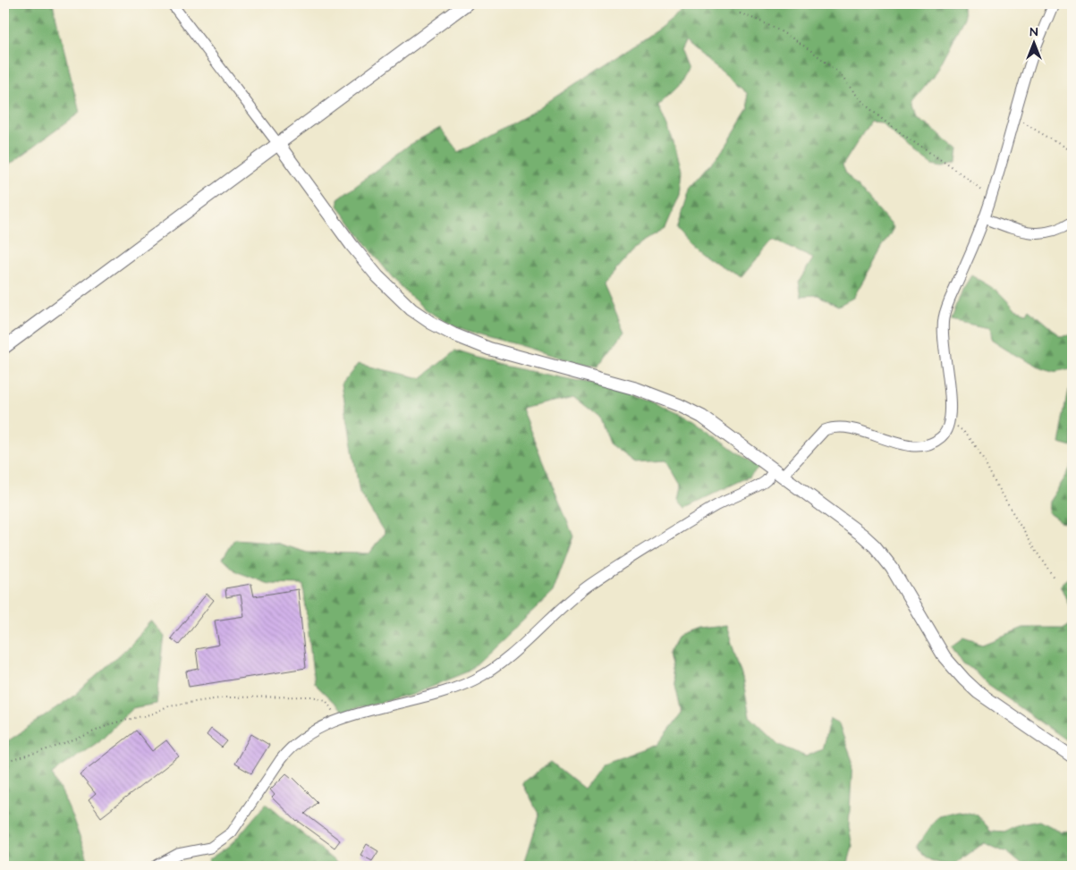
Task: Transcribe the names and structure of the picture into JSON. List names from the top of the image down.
{
  "north": "top"
}
